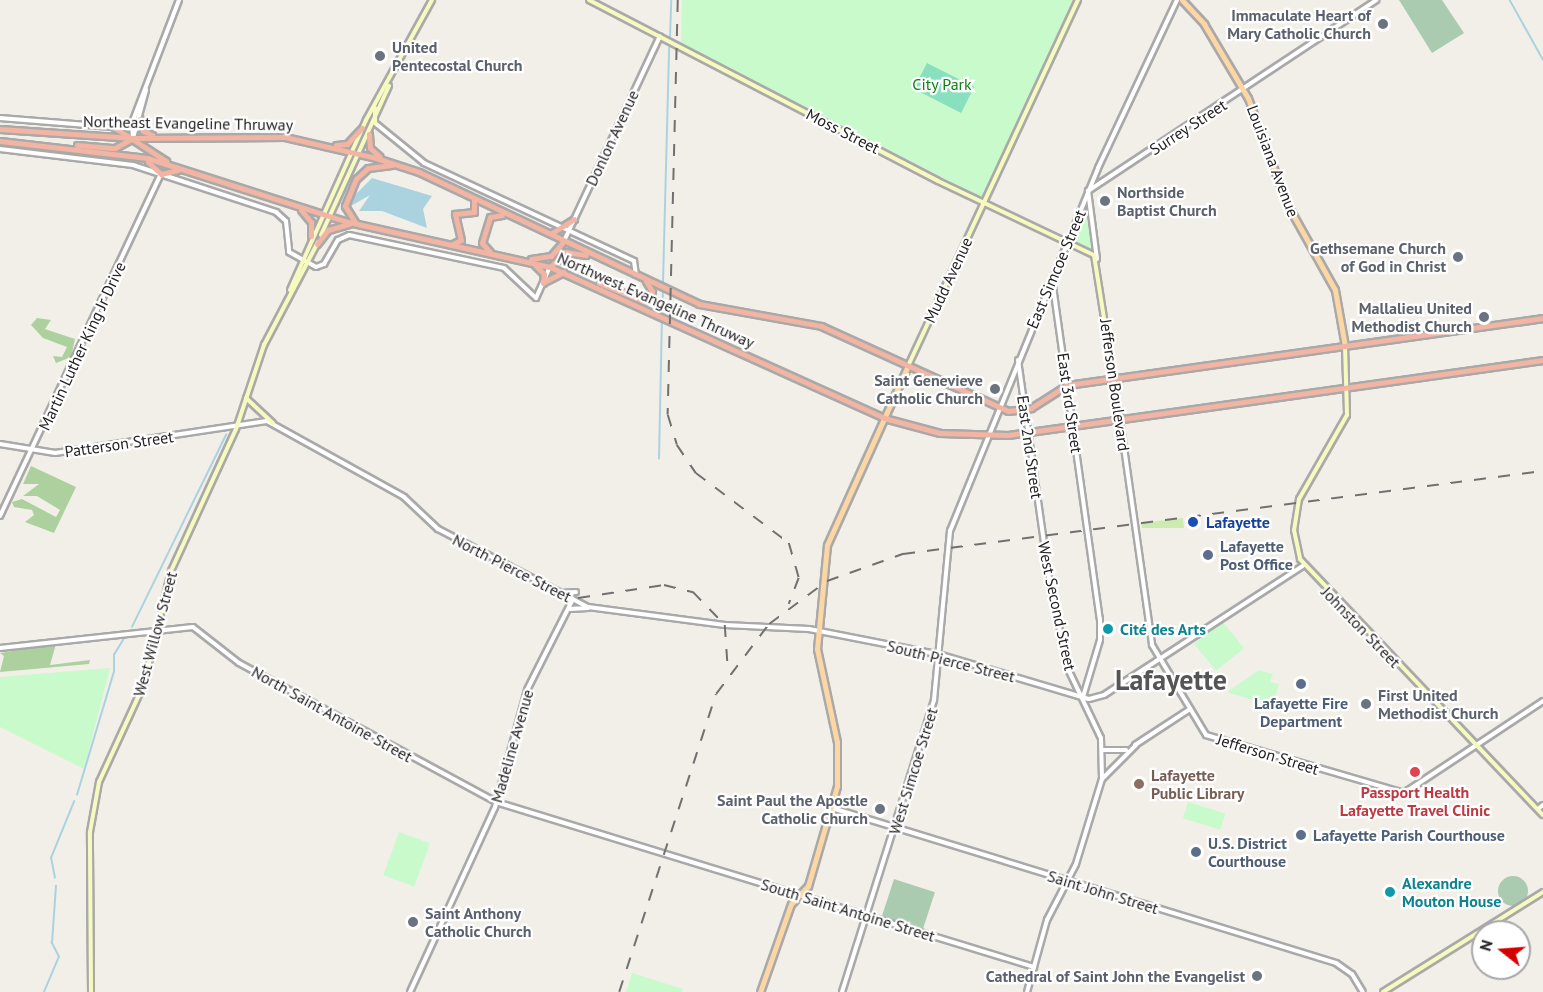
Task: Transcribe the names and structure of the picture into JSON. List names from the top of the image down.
{
  "streets": {
    "highway": ["Northeast Evangeline Thruway", "Northwest Evangeline Thruway"],
    "main road": [
      "Moss Street",
      "Louisiana Avenue",
      "Mudd Avenue",
      "Jefferson Boulevard",
      "Johnston Street",
      "West Willow Street"
    ],
    "street": [
      "Surrey Street",
      "Donlon Avenue",
      "East Simcoe Street",
      "Martin Luther King Jr Drive",
      "East 3rd Street",
      "Patterson Street",
      "East 2nd Street",
      "North Pierce Street",
      "West Second Street",
      "South Pierce Street",
      "North Saint Antoine Street",
      "Madeline Avenue",
      "Jefferson Street",
      "West Simcoe Street",
      "Saint John Street",
      "South Saint Antoine Street"
    ]
  },
  "crossings": [
    ["Northeast Evangeline Thruway", "East Simcoe Street"],
    ["Northeast Evangeline Thruway", "Mudd Avenue"],
    ["Northeast Evangeline Thruway", "East 2nd Street"],
    ["Northeast Evangeline Thruway", "West Willow Street"],
    ["Surrey Street", "Louisiana Avenue"],
    ["Surrey Street", "East Simcoe Street"],
    ["Surrey Street", "Jefferson Boulevard"],
    ["Moss Street", "Donlon Avenue"],
    ["Moss Street", "East Simcoe Street"],
    ["Moss Street", "Mudd Avenue"],
    ["Moss Street", "Jefferson Boulevard"],
    ["Louisiana Avenue", "Northwest Evangeline Thruway"],
    ["Louisiana Avenue", "Johnston Street"],
    ["East Simcoe Street", "Northwest Evangeline Thruway"],
    ["East Simcoe Street", "Jefferson Boulevard"],
    ["East Simcoe Street", "East 3rd Street"],
    ["East Simcoe Street", "East 2nd Street"],
    ["East Simcoe Street", "West Simcoe Street"],
    ["Mudd Avenue", "Northwest Evangeline Thruway"],
    ["Mudd Avenue", "North Pierce Street"],
    ["Mudd Avenue", "South Pierce Street"],
    ["Mudd Avenue", "Saint John Street"],
    ["Mudd Avenue", "South Saint Antoine Street"],
    ["Northwest Evangeline Thruway", "Jefferson Boulevard"],
    ["Northwest Evangeline Thruway", "East 3rd Street"],
    ["Northwest Evangeline Thruway", "East 2nd Street"],
    ["Northwest Evangeline Thruway", "West Willow Street"],
    ["Martin Luther King Jr Drive", "Patterson Street"],
    ["Jefferson Boulevard", "Jefferson Street"],
    ["East 3rd Street", "West Second Street"],
    ["East 3rd Street", "South Pierce Street"],
    ["Patterson Street", "North Pierce Street"],
    ["Patterson Street", "West Willow Street"],
    ["East 2nd Street", "West Second Street"],
    ["North Pierce Street", "West Willow Street"],
    ["North Pierce Street", "South Pierce Street"],
    ["North Pierce Street", "Madeline Avenue"],
    ["West Second Street", "South Pierce Street"],
    ["Johnston Street", "Jefferson Street"],
    ["West Willow Street", "North Saint Antoine Street"],
    ["South Pierce Street", "West Simcoe Street"],
    ["North Saint Antoine Street", "Madeline Avenue"],
    ["North Saint Antoine Street", "South Saint Antoine Street"],
    ["West Simcoe Street", "Saint John Street"],
    ["West Simcoe Street", "South Saint Antoine Street"]
  ],
  "districts": ["Lafayette"],
  "parks": ["City Park"],
  "places": [
    "Immaculate Heart of Mary Catholic Church",
    "United Pentecostal Church",
    "Northside Baptist Church",
    "Gethsemane Church of God in Christ",
    "Mallalieu United Methodist Church",
    "Saint Genevieve Catholic Church",
    "Lafayette",
    "Lafayette Post Office",
    "Cité des Arts",
    "Lafayette Fire Department",
    "First United Methodist Church",
    "Passport Health Lafayette Travel Clinic",
    "Lafayette Public Library",
    "Saint Paul the Apostle Catholic Church",
    "Lafayette Parish Courthouse",
    "U.S. District Courthouse",
    "Alexandre Mouton House",
    "Saint Anthony Catholic Church",
    "Cathedral of Saint John the Evangelist"
  ],
  "north": "left"
}
